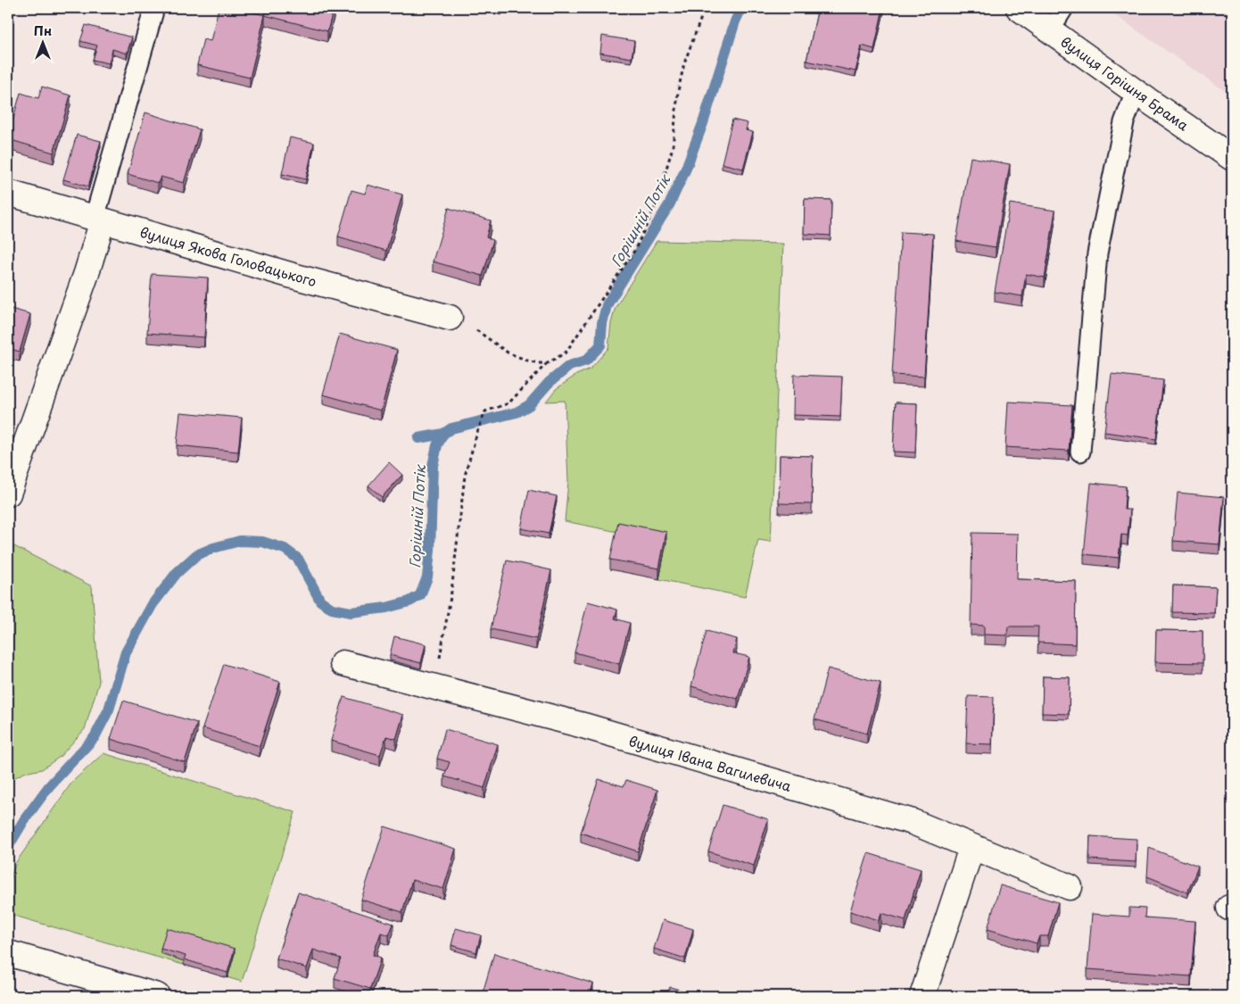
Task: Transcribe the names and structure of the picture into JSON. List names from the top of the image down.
{
  "streets": {
    "street": ["вулиця Горішня Брама", "вулиця Якова Головацького", "вулиця Івана Вагилевича"]
  },
  "water": ["Горішній Потік"],
  "north": "top"
}
